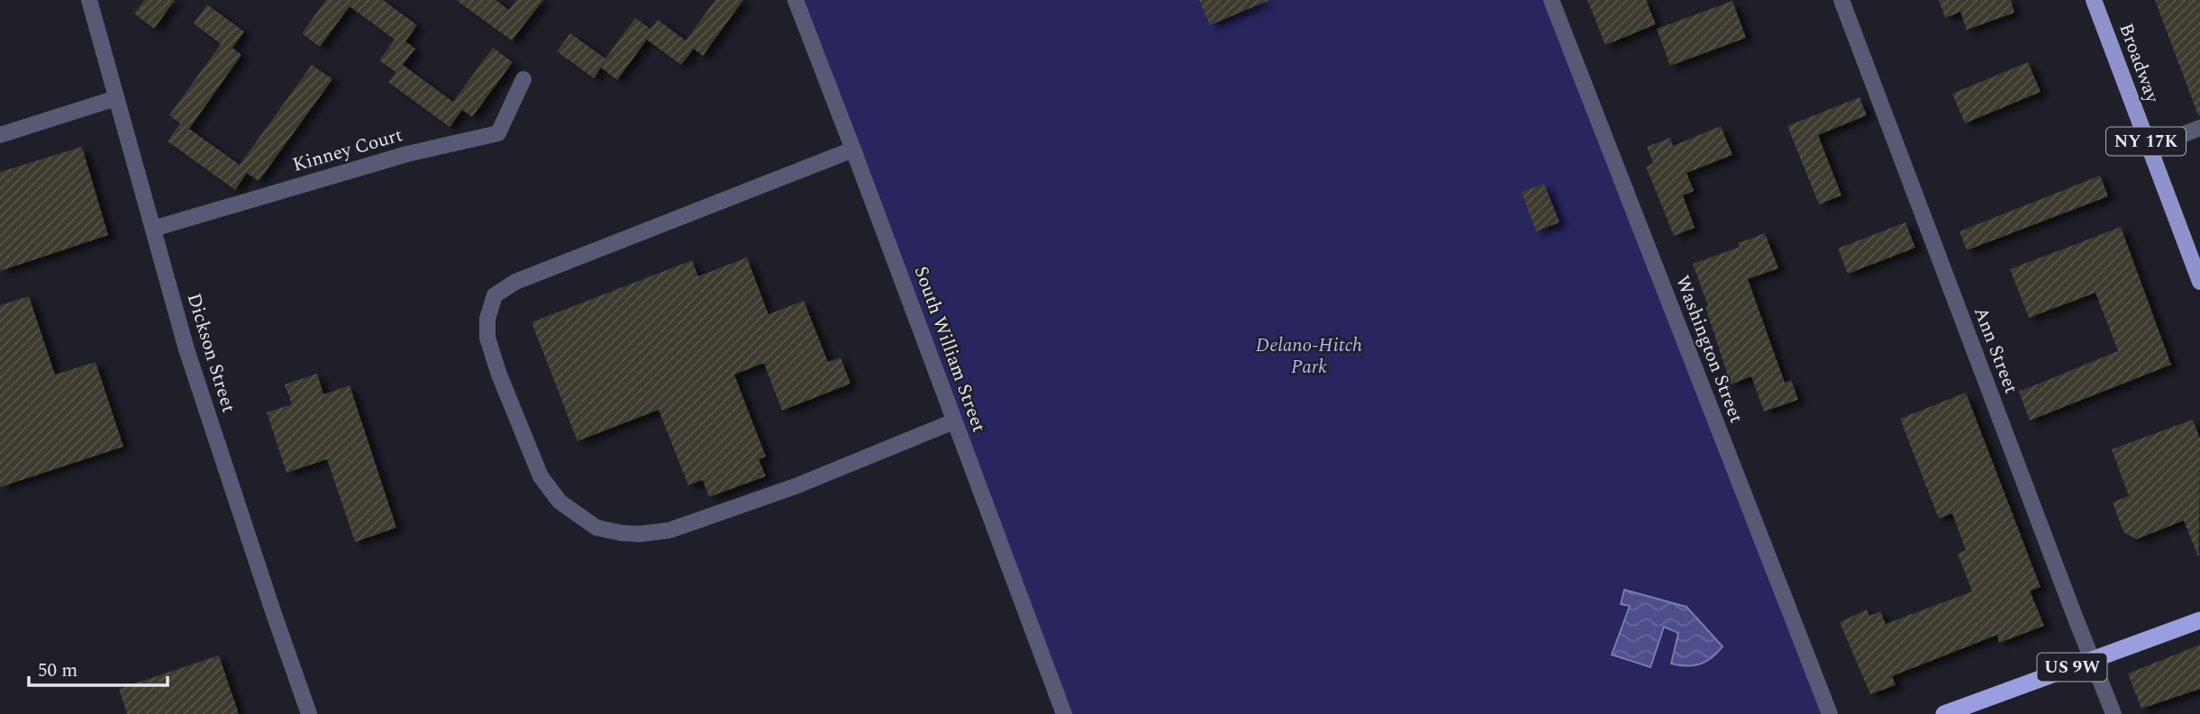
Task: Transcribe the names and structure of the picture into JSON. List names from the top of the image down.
{
  "streets": {
    "highway": ["US 9W"],
    "main road": ["Broadway", "NY 17K"],
    "street": [
      "Kinney Court",
      "South William Street",
      "Washington Street",
      "Ann Street",
      "Dickson Street"
    ]
  },
  "crossings": [
    ["Kinney Court", "Dickson Street"],
    ["Ann Street", "US 9W"]
  ],
  "parks": ["Delano-Hitch Park"],
  "scale_bar": "50 m"
}
